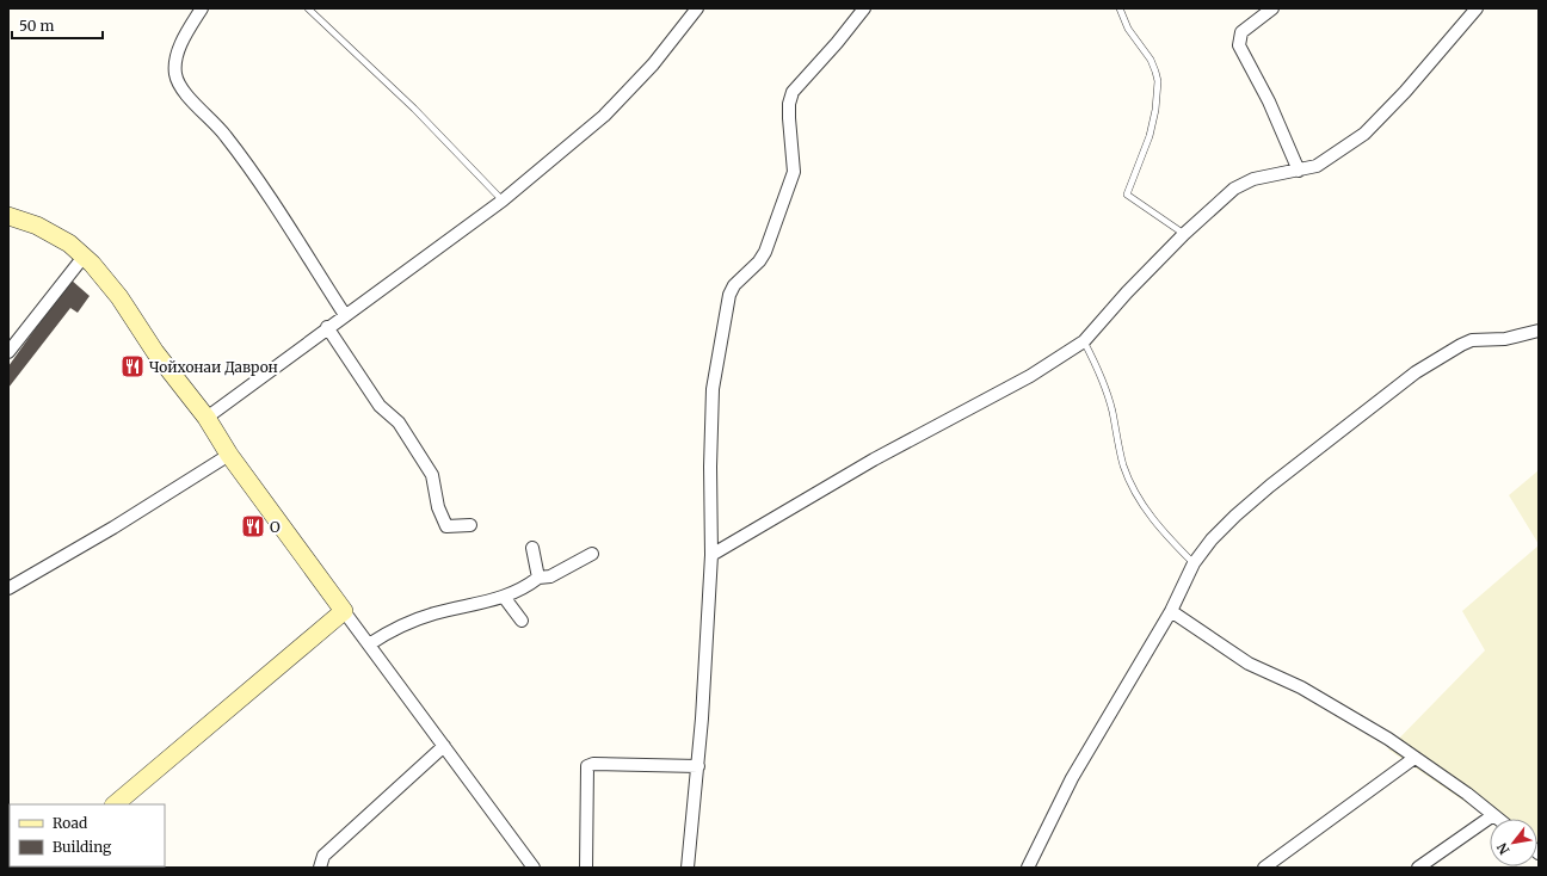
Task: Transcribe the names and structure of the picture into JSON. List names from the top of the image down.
{
  "places": {
    "restaurant": ["Чойхонаи Даврон", "O"]
  },
  "legend": ["Road", "Building"],
  "scale_bar": "50 m",
  "north": "bottom left"
}
